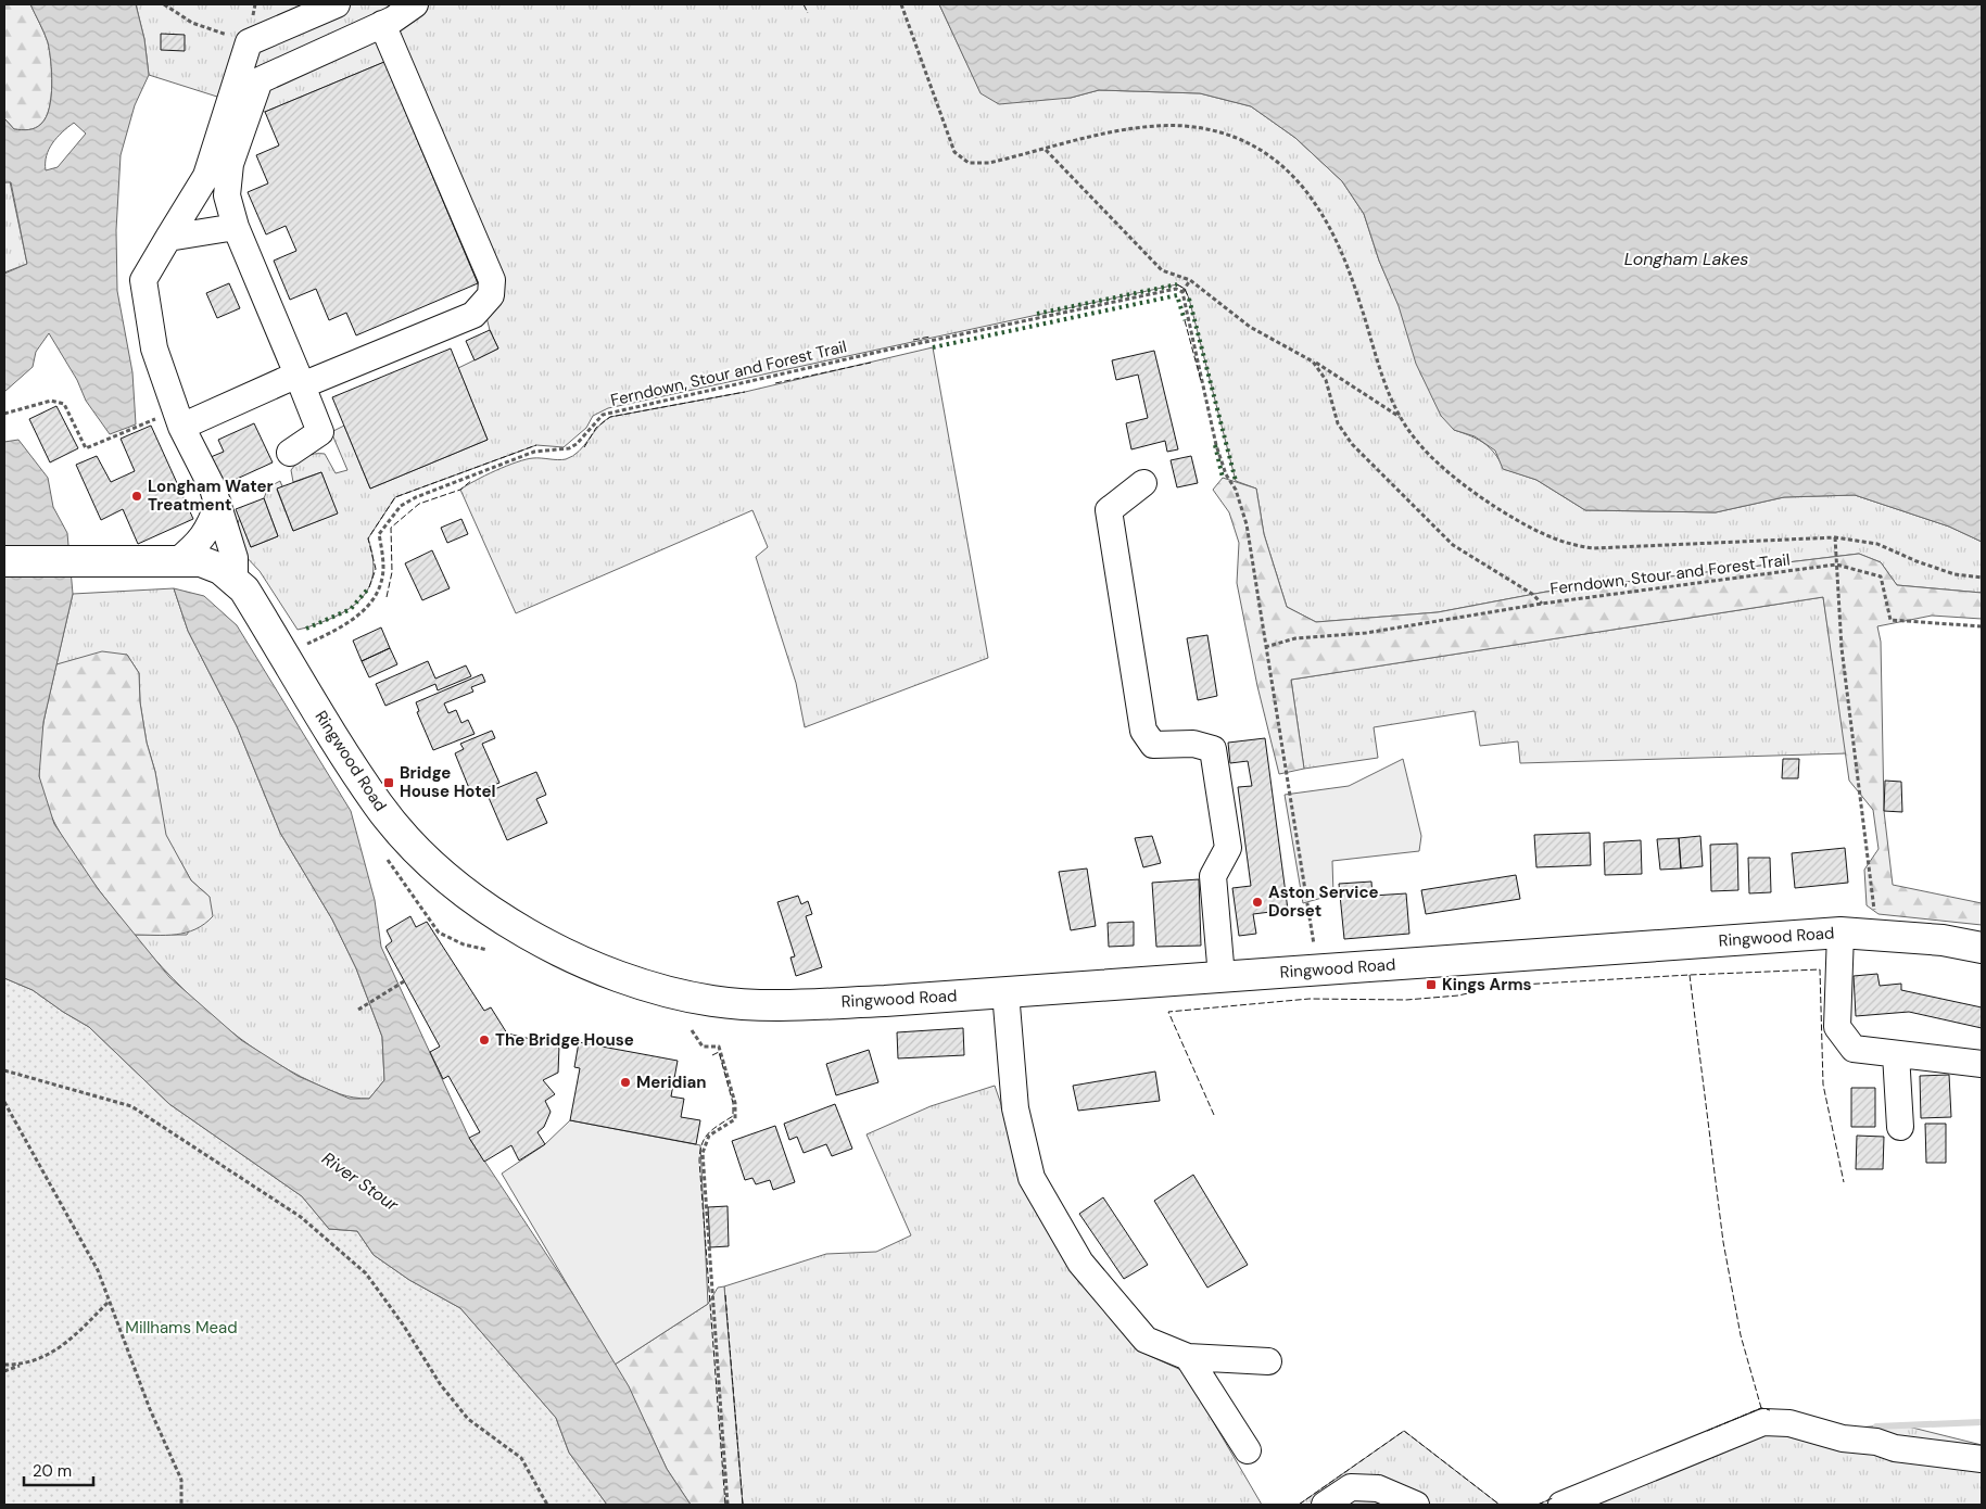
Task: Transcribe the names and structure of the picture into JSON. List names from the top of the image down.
{
  "streets": {
    "highway": ["Ringwood Road"],
    "path": ["Ferndown, Stour and Forest Trail"]
  },
  "crossings": [
    ["Ferndown, Stour and Forest Trail", "Ringwood Road"]
  ],
  "water": ["Longham Lakes", "River Stour"],
  "parks": ["Millhams Mead"],
  "places": {
    "other": [
      "Longham Water Treatment",
      "Aston Service Dorset",
      "The Bridge House",
      "Meridian"
    ],
    "transit": ["Bridge House Hotel", "Kings Arms"]
  },
  "scale_bar": "20 m"
}
